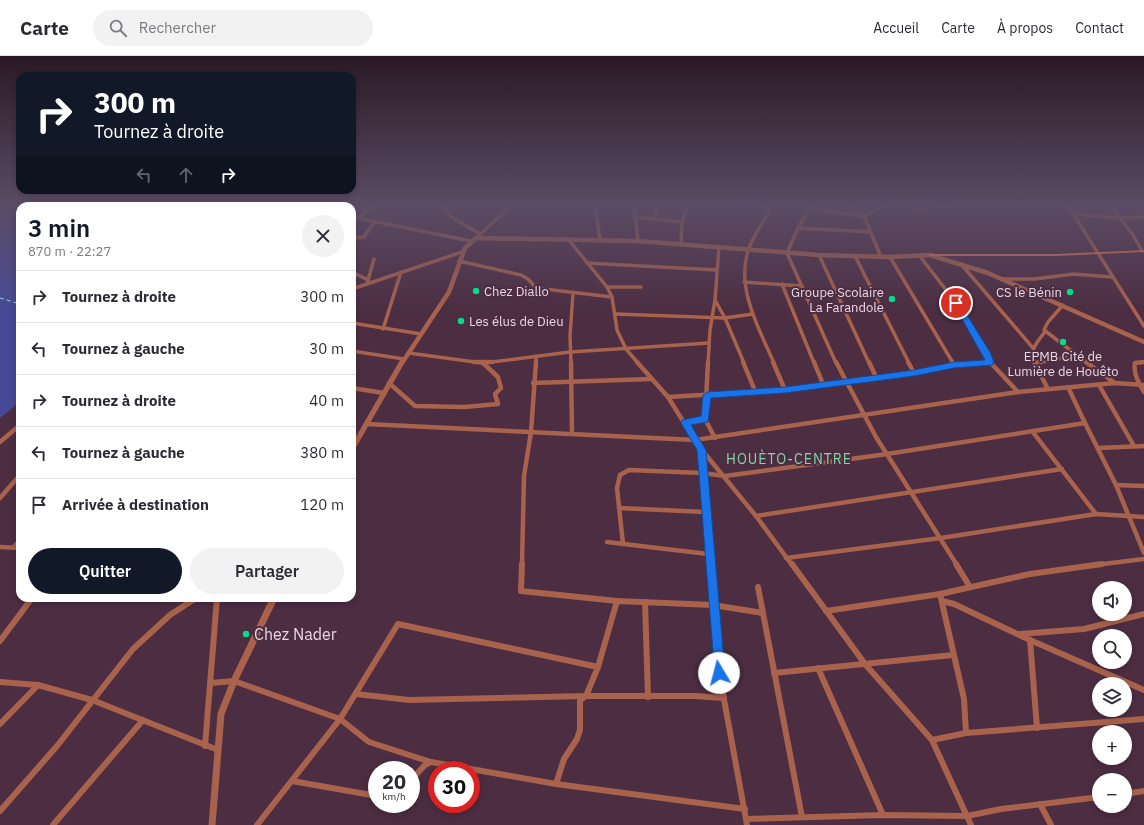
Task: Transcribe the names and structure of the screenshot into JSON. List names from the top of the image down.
{
  "districts": ["HOUÈTO-CENTRE"],
  "places": [
    "Chez Diallo",
    "CS le Bénin",
    "Groupe Scolaire La Farandole",
    "Les élus de Dieu",
    "EPMB Cité de Lumière de Houêto",
    "Chez Nader"
  ],
  "page": {
    "header": "Carte",
    "search": "Rechercher",
    "nav": [
      "Accueil",
      "Carte",
      "À propos",
      "Contact"
    ],
    "turn": ["300 m", "Tournez à droite"],
    "heading": ["3 min", "870 m · 22:27"],
    "list": [
      {
        "name": "Tournez à droite",
        "value": "300 m"
      },
      {
        "name": "Tournez à gauche",
        "value": "30 m"
      },
      {
        "name": "Tournez à droite",
        "value": "40 m"
      },
      {
        "name": "Tournez à gauche",
        "value": "380 m"
      },
      {
        "name": "Arrivée à destination",
        "value": "120 m"
      }
    ],
    "buttons": ["Quitter", "Partager"],
    "map_buttons": ["+", "−"],
    "speed": "20 km/h",
    "limit": "30"
  }
}
